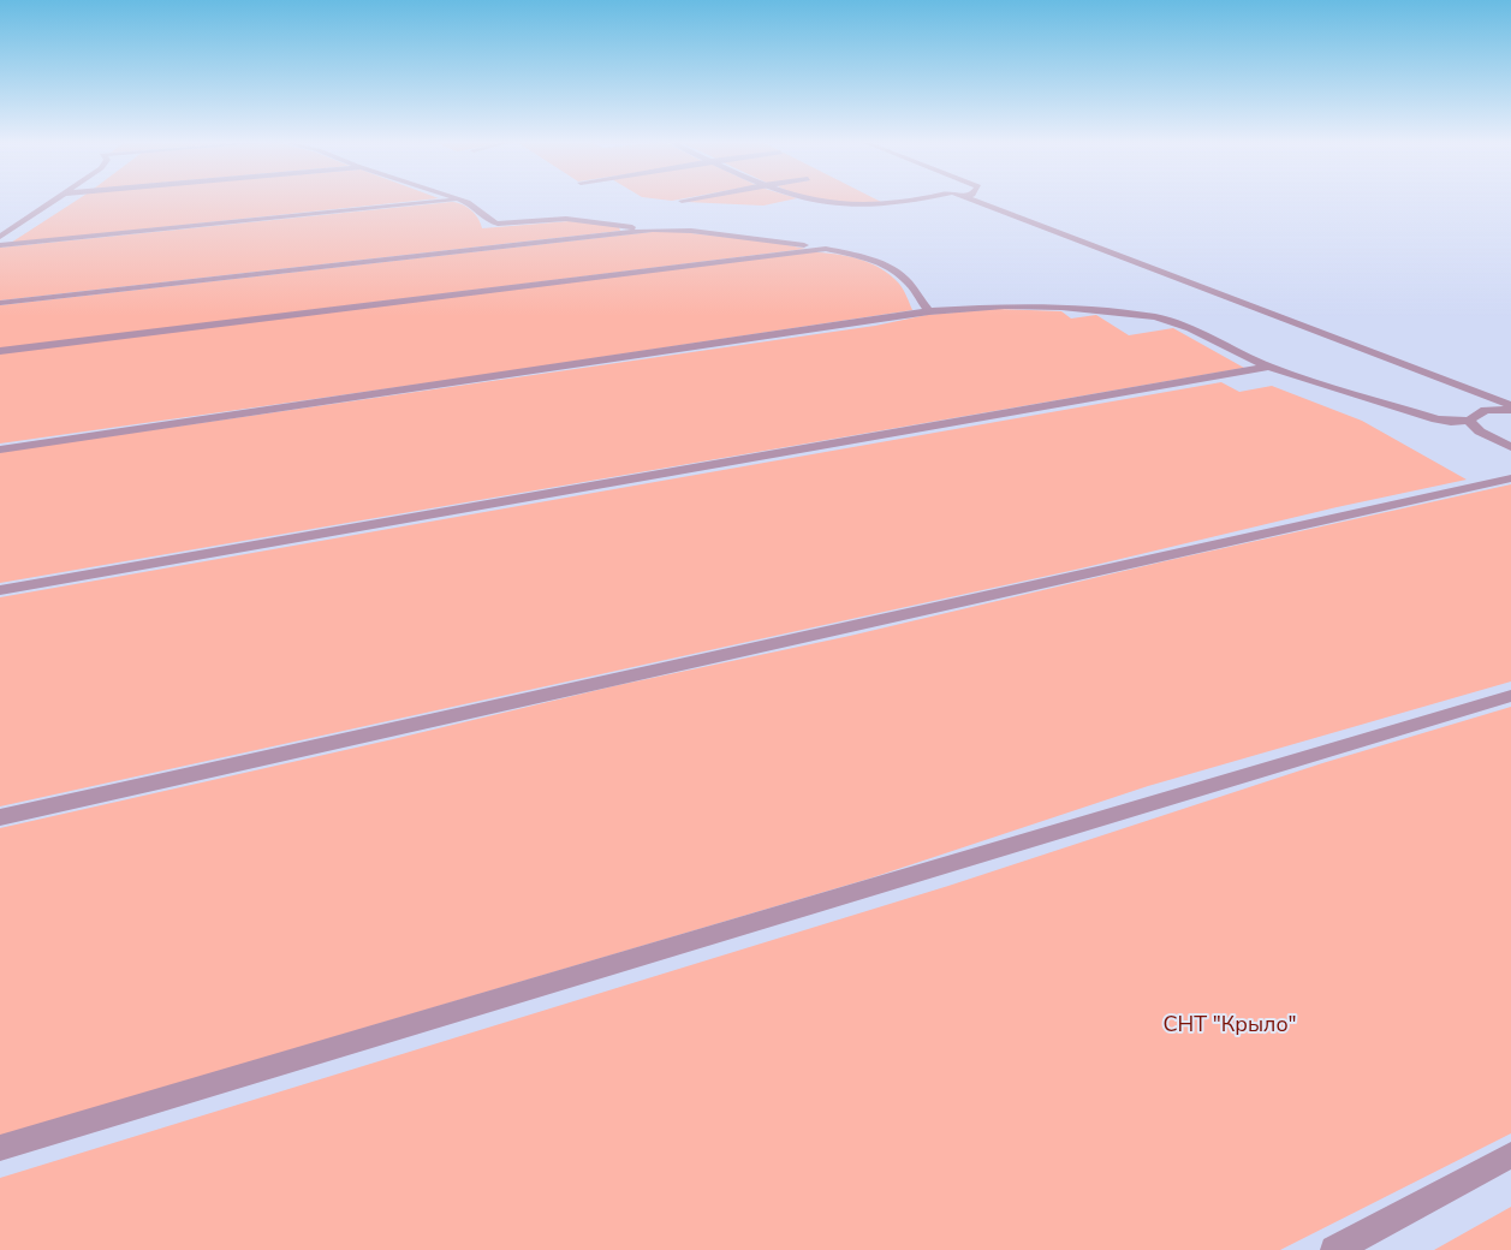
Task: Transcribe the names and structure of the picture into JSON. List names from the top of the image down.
{
  "parks": ["СНТ \"Крыло\""]
}
